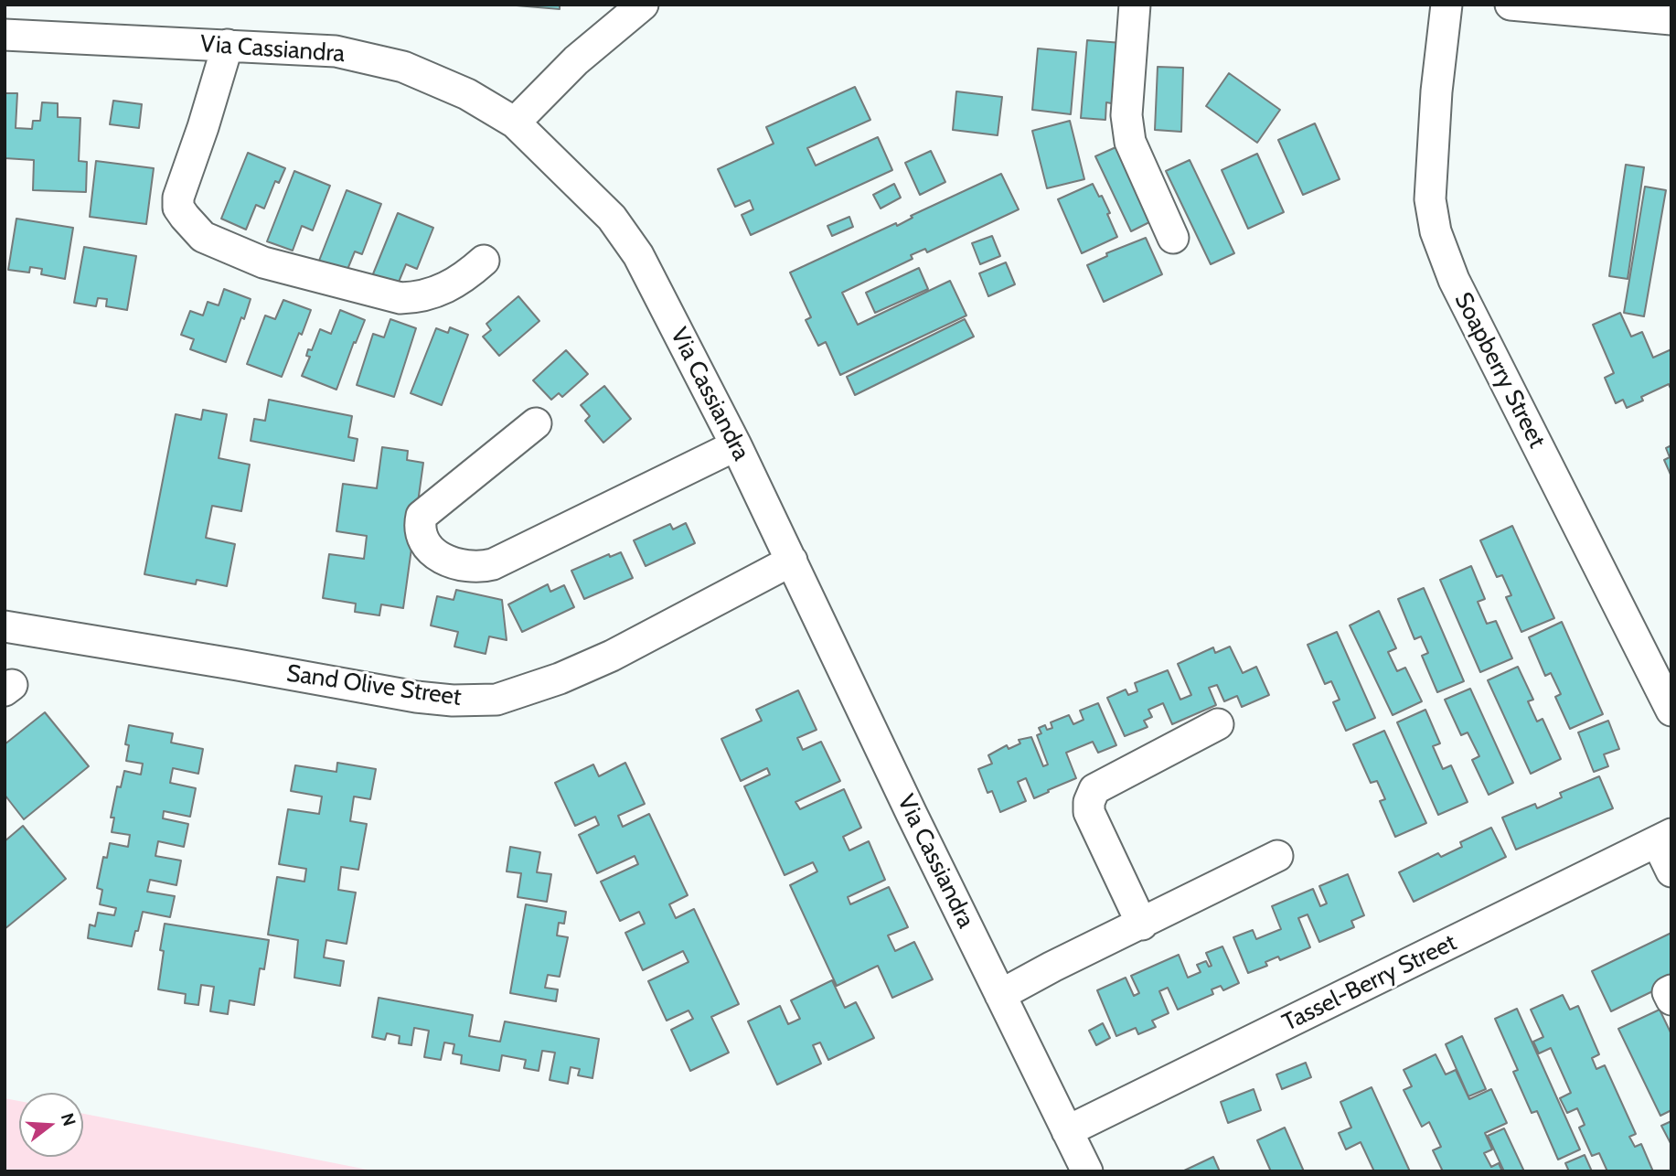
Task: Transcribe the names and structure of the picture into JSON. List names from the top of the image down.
{
  "streets": {
    "street": [
      "Via Cassiandra",
      "Soapberry Street",
      "Sand Olive Street",
      "Tassel-Berry Street"
    ]
  },
  "crossings": [
    ["Via Cassiandra", "Sand Olive Street"],
    ["Via Cassiandra", "Tassel-Berry Street"]
  ],
  "north": "right"
}
